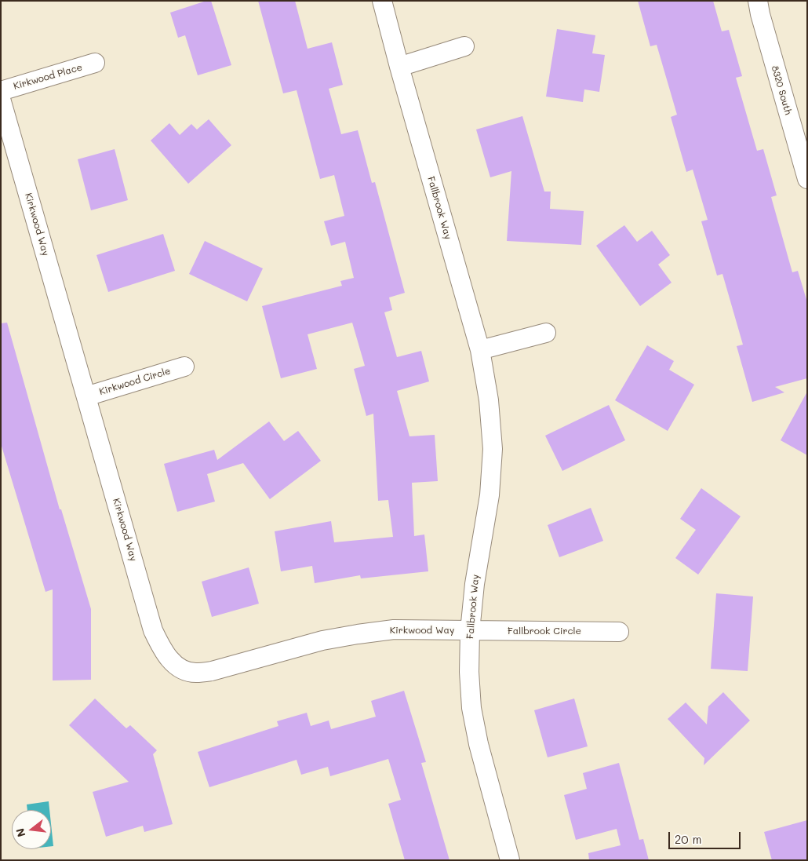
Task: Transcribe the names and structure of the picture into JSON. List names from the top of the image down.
{
  "streets": {
    "street": [
      "Kirkwood Place",
      "8320 South",
      "Fallbrook Way",
      "Kirkwood Way",
      "Kirkwood Circle",
      "Fallbrook Circle"
    ]
  },
  "crossings": [
    ["Fallbrook Way", "Kirkwood Way"],
    ["Fallbrook Way", "Fallbrook Circle"],
    ["Kirkwood Way", "Kirkwood Circle"],
    ["Kirkwood Way", "Fallbrook Circle"]
  ],
  "scale_bar": "20 m",
  "north": "left"
}
